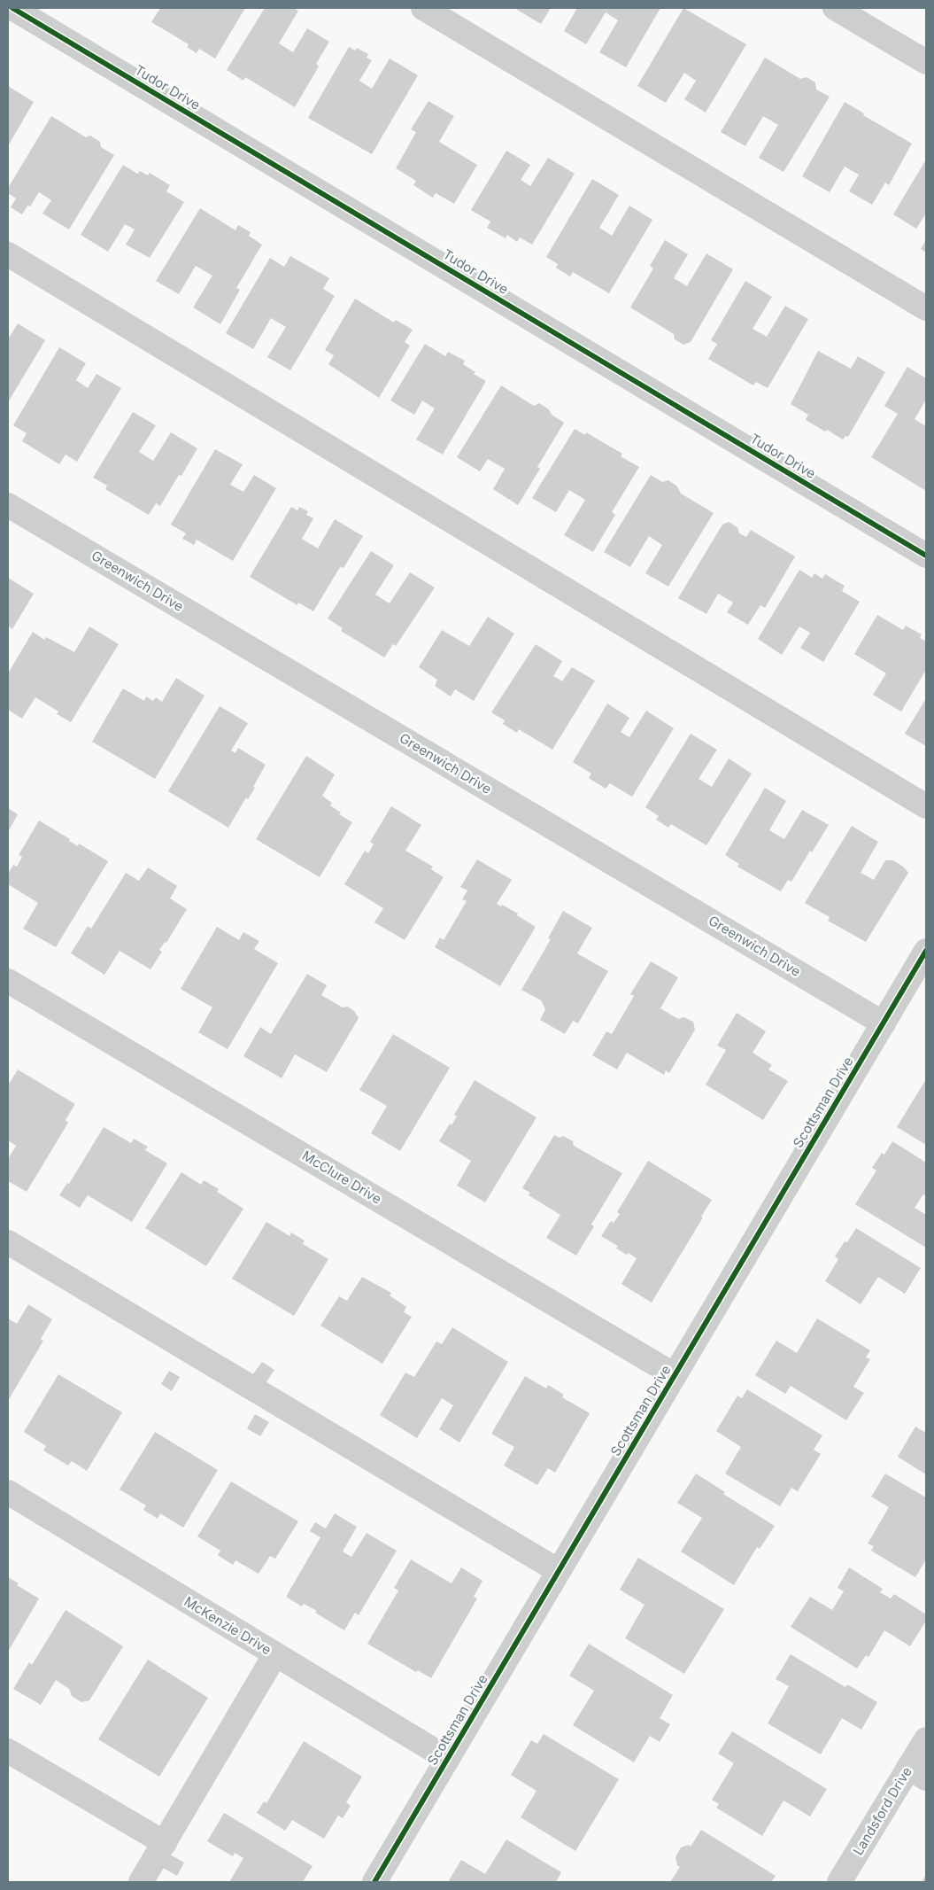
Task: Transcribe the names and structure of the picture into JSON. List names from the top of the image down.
{
  "streets": {
    "street": [
      "Tudor Drive",
      "Greenwich Drive",
      "Scottsman Drive",
      "McClure Drive",
      "McKenzie Drive",
      "Landsford Drive"
    ]
  },
  "crossings": [
    ["Greenwich Drive", "Scottsman Drive"],
    ["Scottsman Drive", "McClure Drive"],
    ["Scottsman Drive", "McKenzie Drive"]
  ]
}
